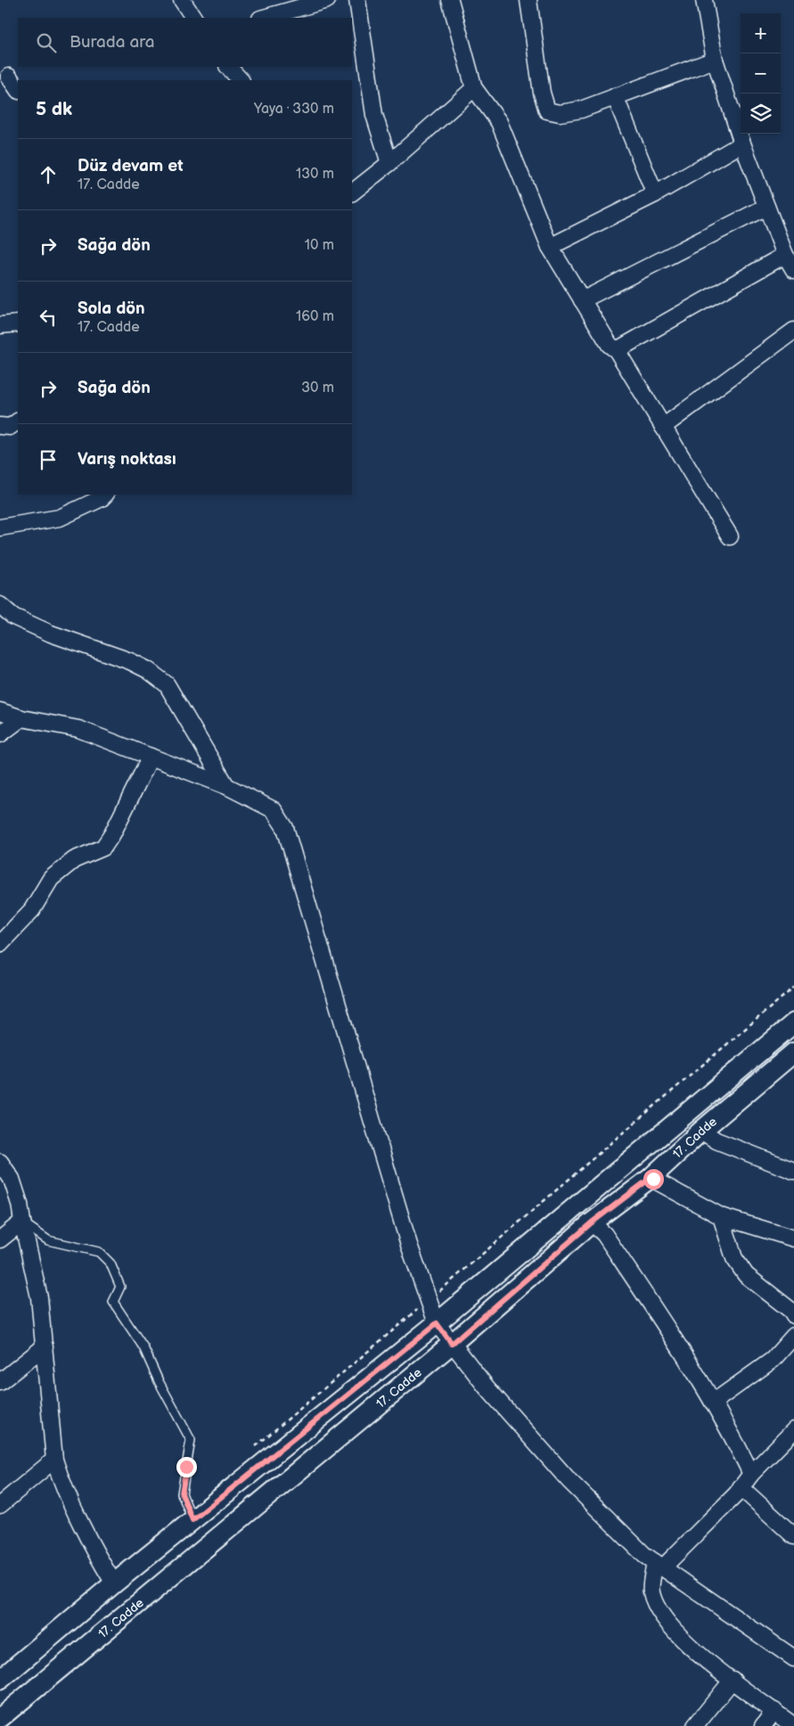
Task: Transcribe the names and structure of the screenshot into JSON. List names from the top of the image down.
{
  "streets": {
    "street": ["17. Cadde"]
  },
  "page": {
    "map_buttons": ["+", "−"],
    "search": "Burada ara",
    "heading": ["5 dk", "Yaya · 330 m"],
    "list": [
      ["Düz devam et", "17. Cadde", "130 m"],
      ["Sağa dön", "10 m"],
      ["Sola dön", "17. Cadde", "160 m"],
      ["Sağa dön", "30 m"],
      "Varış noktası"
    ]
  }
}
